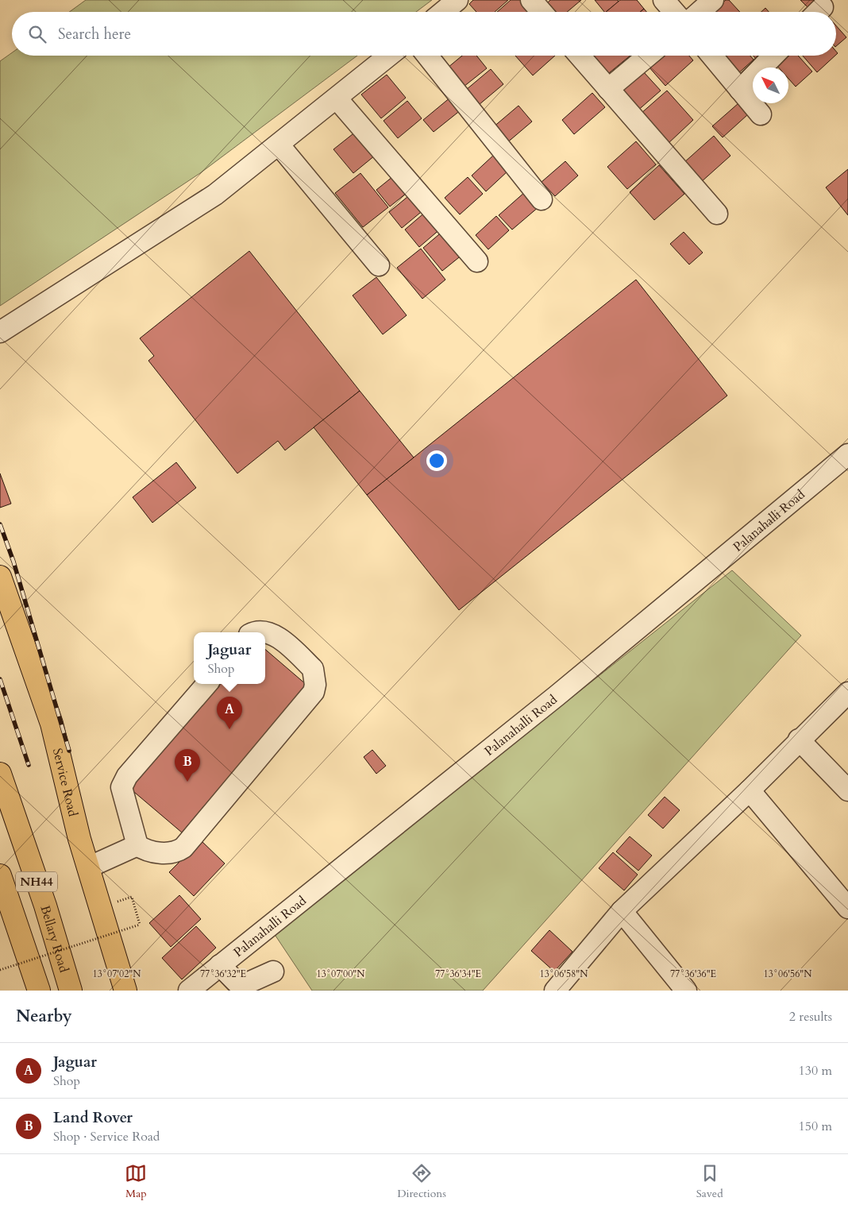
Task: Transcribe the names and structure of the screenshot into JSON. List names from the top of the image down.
{
  "streets": {
    "main road": ["Service Road", "NH44", "Bellary Road"],
    "street": ["Palanahalli Road"]
  },
  "north": "top left",
  "page": {
    "search": "Search here",
    "popup": ["Jaguar", "Shop"],
    "pins": ["A", "B"],
    "heading": ["Nearby", "2 results"],
    "list": [
      {
        "mark": "A",
        "name": "Jaguar",
        "note": "Shop",
        "value": "130 m"
      },
      {
        "mark": "B",
        "name": "Land Rover",
        "note": "Shop · Service Road",
        "value": "150 m"
      }
    ],
    "nav": ["Map", "Directions", "Saved"]
  },
  "coordinates": [
    "13°07'02\"N",
    "13°07'00\"N",
    "13°06'58\"N",
    "13°06'56\"N",
    "77°36'32\"E",
    "77°36'34\"E",
    "77°36'36\"E"
  ]
}
